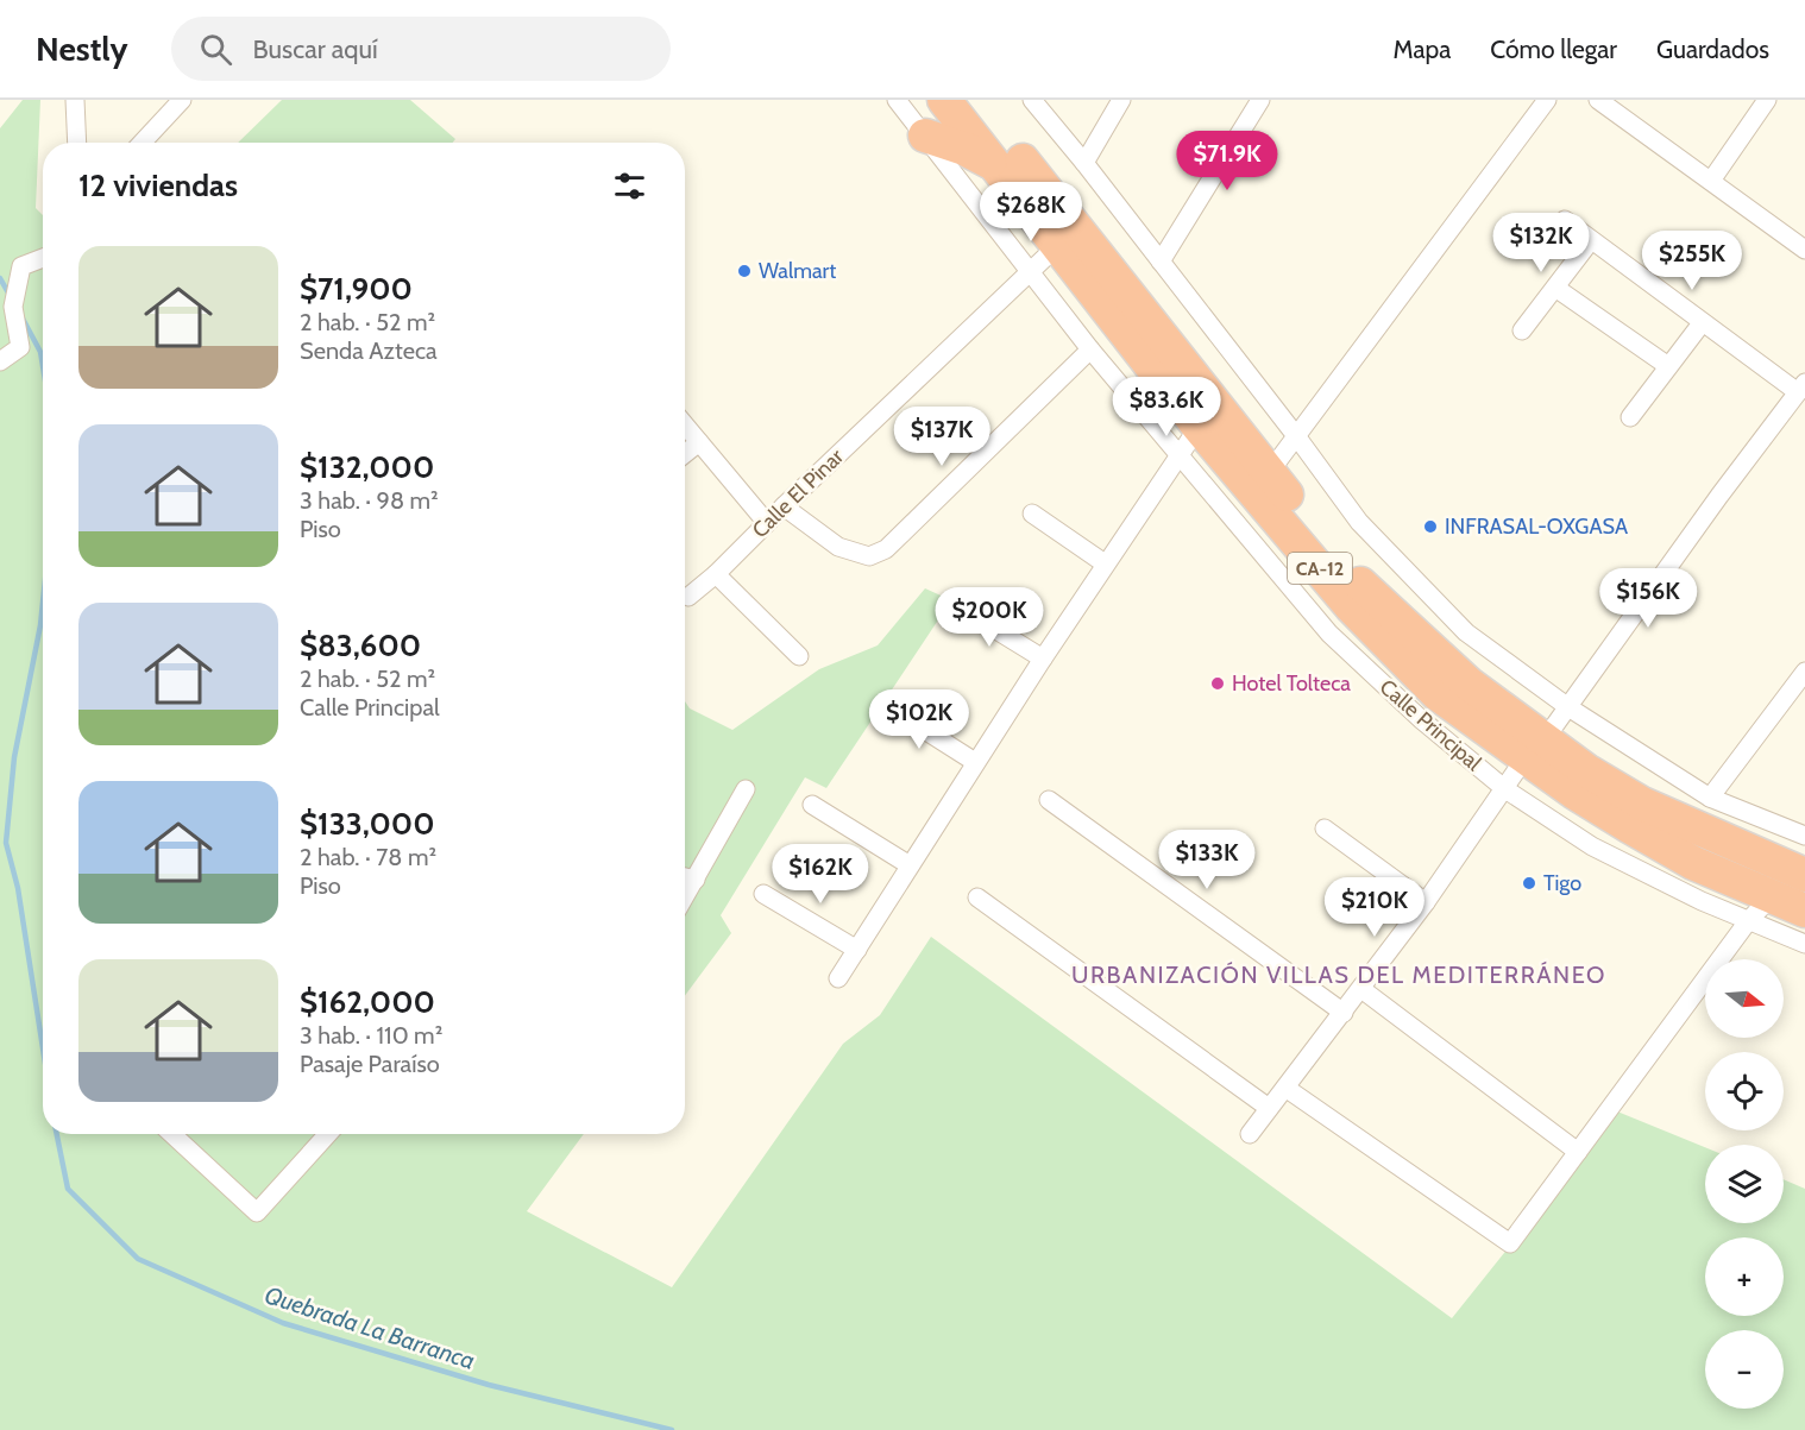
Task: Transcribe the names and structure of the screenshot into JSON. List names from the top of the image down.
{
  "streets": {
    "highway": ["CA-12"],
    "street": ["Calle El Pinar", "Calle Principal"]
  },
  "crossings": [
    ["Calle El Pinar", "CA-12"],
    ["Calle El Pinar", "Calle Principal"]
  ],
  "districts": ["URBANIZACIÓN VILLAS DEL MEDITERRÁNEO"],
  "water": ["Quebrada La Barranca"],
  "places": [
    "Walmart",
    "INFRASAL-OXGASA",
    "Hotel Tolteca",
    "Tigo"
  ],
  "north": "right",
  "page": {
    "header": "Nestly",
    "search": "Buscar aquí",
    "nav": ["Mapa", "Cómo llegar", "Guardados"],
    "price": [
      "$71.9K",
      "$268K",
      "$132K",
      "$255K",
      "$83.6K",
      "$137K",
      "$156K",
      "$200K",
      "$102K",
      "$133K",
      "$162K",
      "$210K"
    ],
    "heading": "12 viviendas",
    "list": [
      {
        "name": "$71,900",
        "note": "2 hab. · 52 m² · Senda Azteca"
      },
      {
        "name": "$132,000",
        "note": "3 hab. · 98 m² · Piso"
      },
      {
        "name": "$83,600",
        "note": "2 hab. · 52 m² · Calle Principal"
      },
      {
        "name": "$133,000",
        "note": "2 hab. · 78 m² · Piso"
      },
      {
        "name": "$162,000",
        "note": "3 hab. · 110 m² · Pasaje Paraíso"
      }
    ],
    "map_buttons": ["+", "−"]
  }
}
